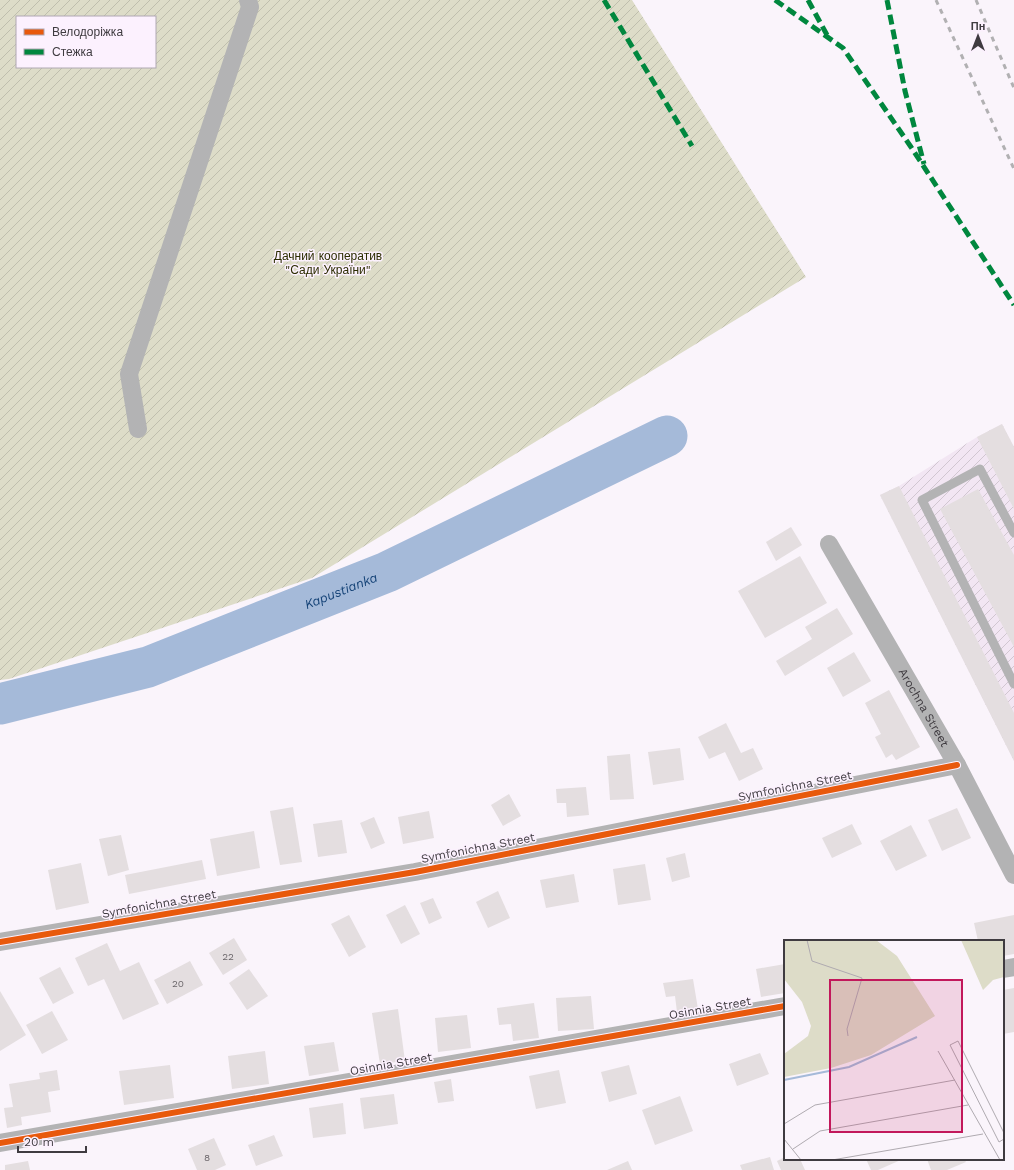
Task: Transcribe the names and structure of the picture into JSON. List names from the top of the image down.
{
  "streets": {
    "street": ["Arochna Street", "Symfonichna Street", "Osinnia Street"]
  },
  "crossings": [
    ["Arochna Street", "Symfonichna Street"]
  ],
  "water": ["Kapustianka"],
  "parks": ["Дачний кооператив \"Сади України\""],
  "house_numbers": ["22", "20", "8"],
  "legend": ["Велодоріжка", "Стежка"],
  "scale_bar": "20 m",
  "north": "top"
}
